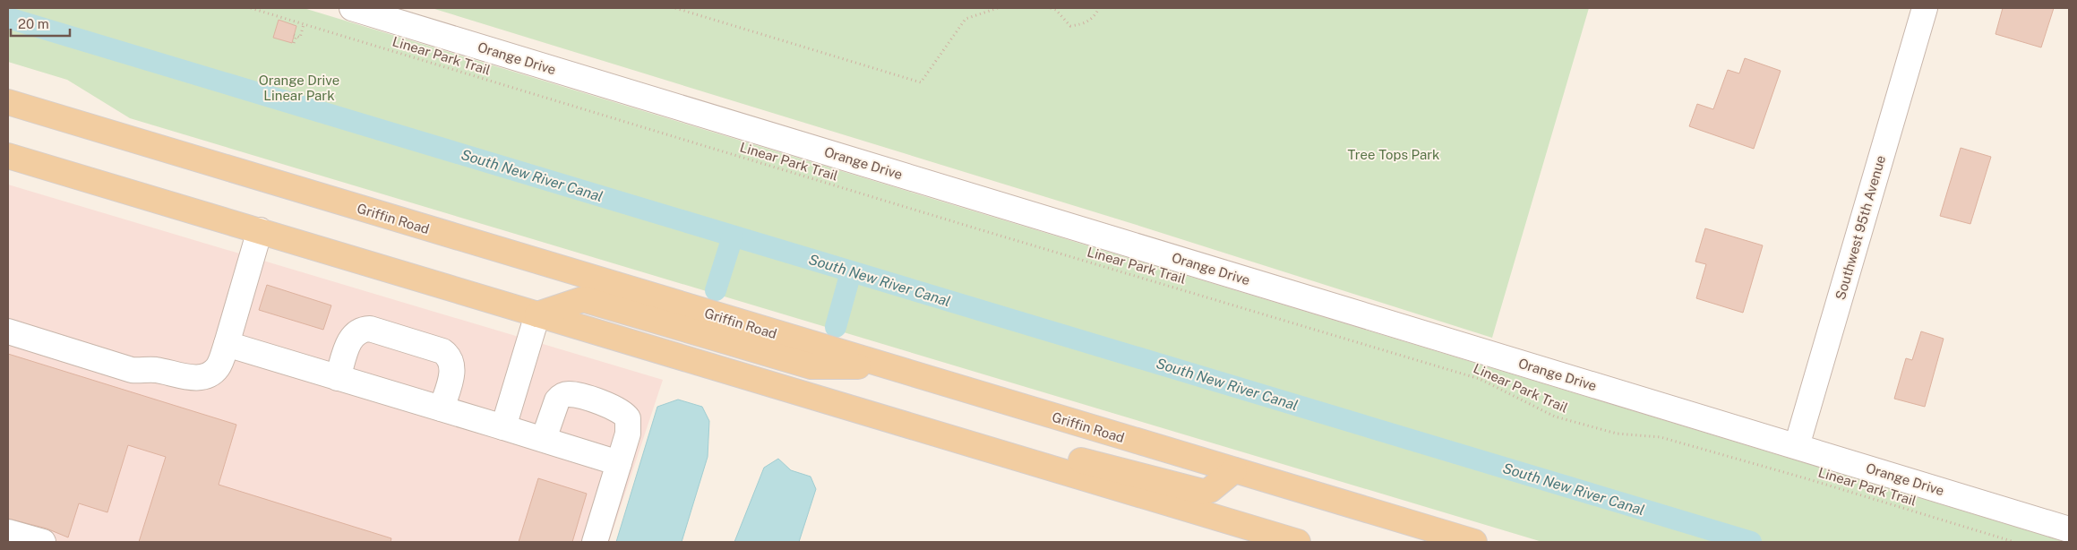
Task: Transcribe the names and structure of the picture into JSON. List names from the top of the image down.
{
  "streets": {
    "main road": ["Griffin Road"],
    "street": ["Orange Drive", "Southwest 95th Avenue"],
    "path": ["Linear Park Trail"]
  },
  "crossings": [
    ["Orange Drive", "Southwest 95th Avenue"]
  ],
  "water": ["South New River Canal"],
  "parks": ["Orange Drive Linear Park", "Tree Tops Park"],
  "scale_bar": "20 m"
}
